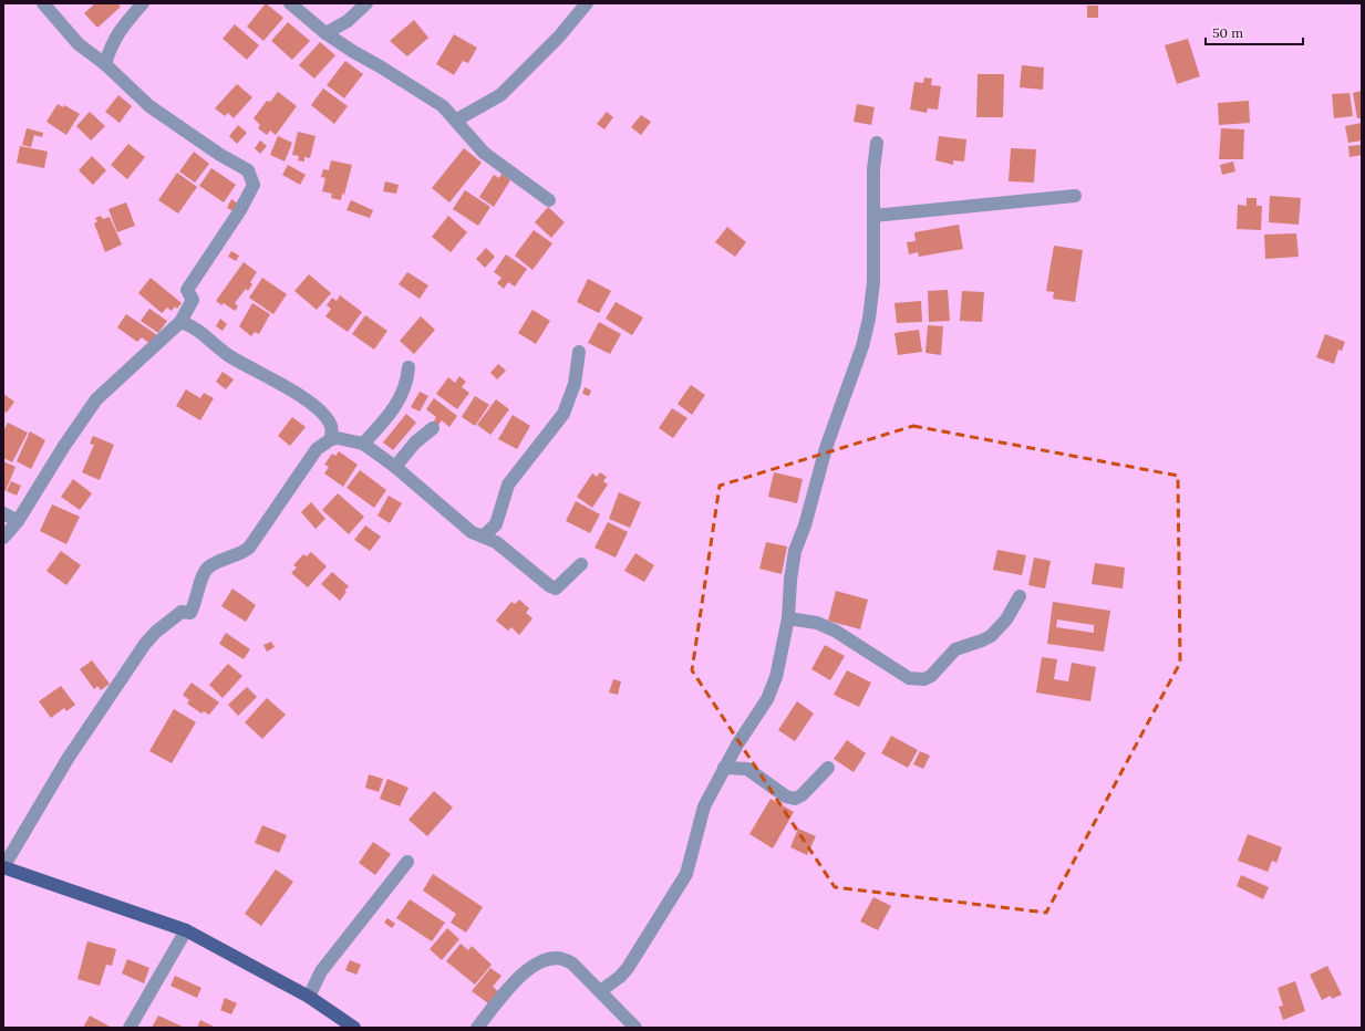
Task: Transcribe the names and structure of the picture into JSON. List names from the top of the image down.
{
  "scale_bar": "50 m"
}
